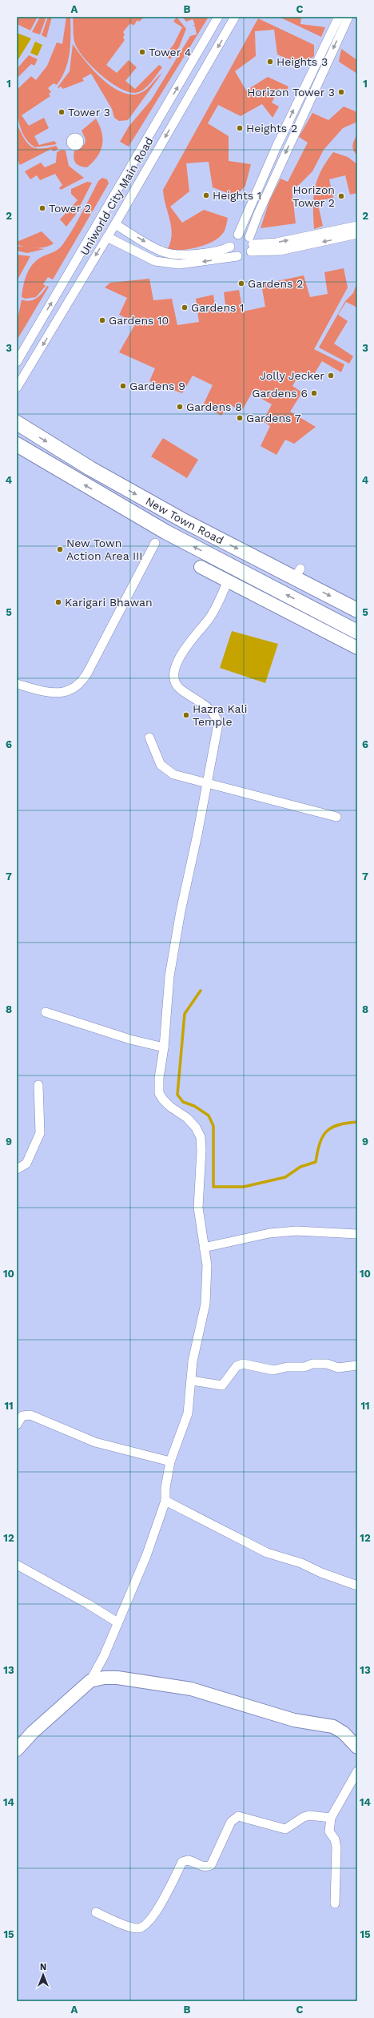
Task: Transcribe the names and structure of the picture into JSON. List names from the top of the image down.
{
  "streets": {
    "main road": ["New Town Road"],
    "street": ["Uniworld City Main Road"]
  },
  "places": [
    "Tower 4",
    "Heights 3",
    "Horizon Tower 3",
    "Tower 3",
    "Heights 2",
    "Heights 1",
    "Horizon Tower 2",
    "Tower 2",
    "Gardens 2",
    "Gardens 1",
    "Gardens 10",
    "Jolly Jecker",
    "Gardens 9",
    "Gardens 6",
    "Gardens 8",
    "Gardens 7",
    "New Town Action Area III",
    "Karigari Bhawan",
    "Hazra Kali Temple"
  ],
  "north": "top",
  "grid": {
    "columns": ["A", "B", "C"],
    "rows": [
      "1",
      "2",
      "3",
      "4",
      "5",
      "6",
      "7",
      "8",
      "9",
      "10",
      "11",
      "12",
      "13",
      "14",
      "15"
    ]
  }
}
